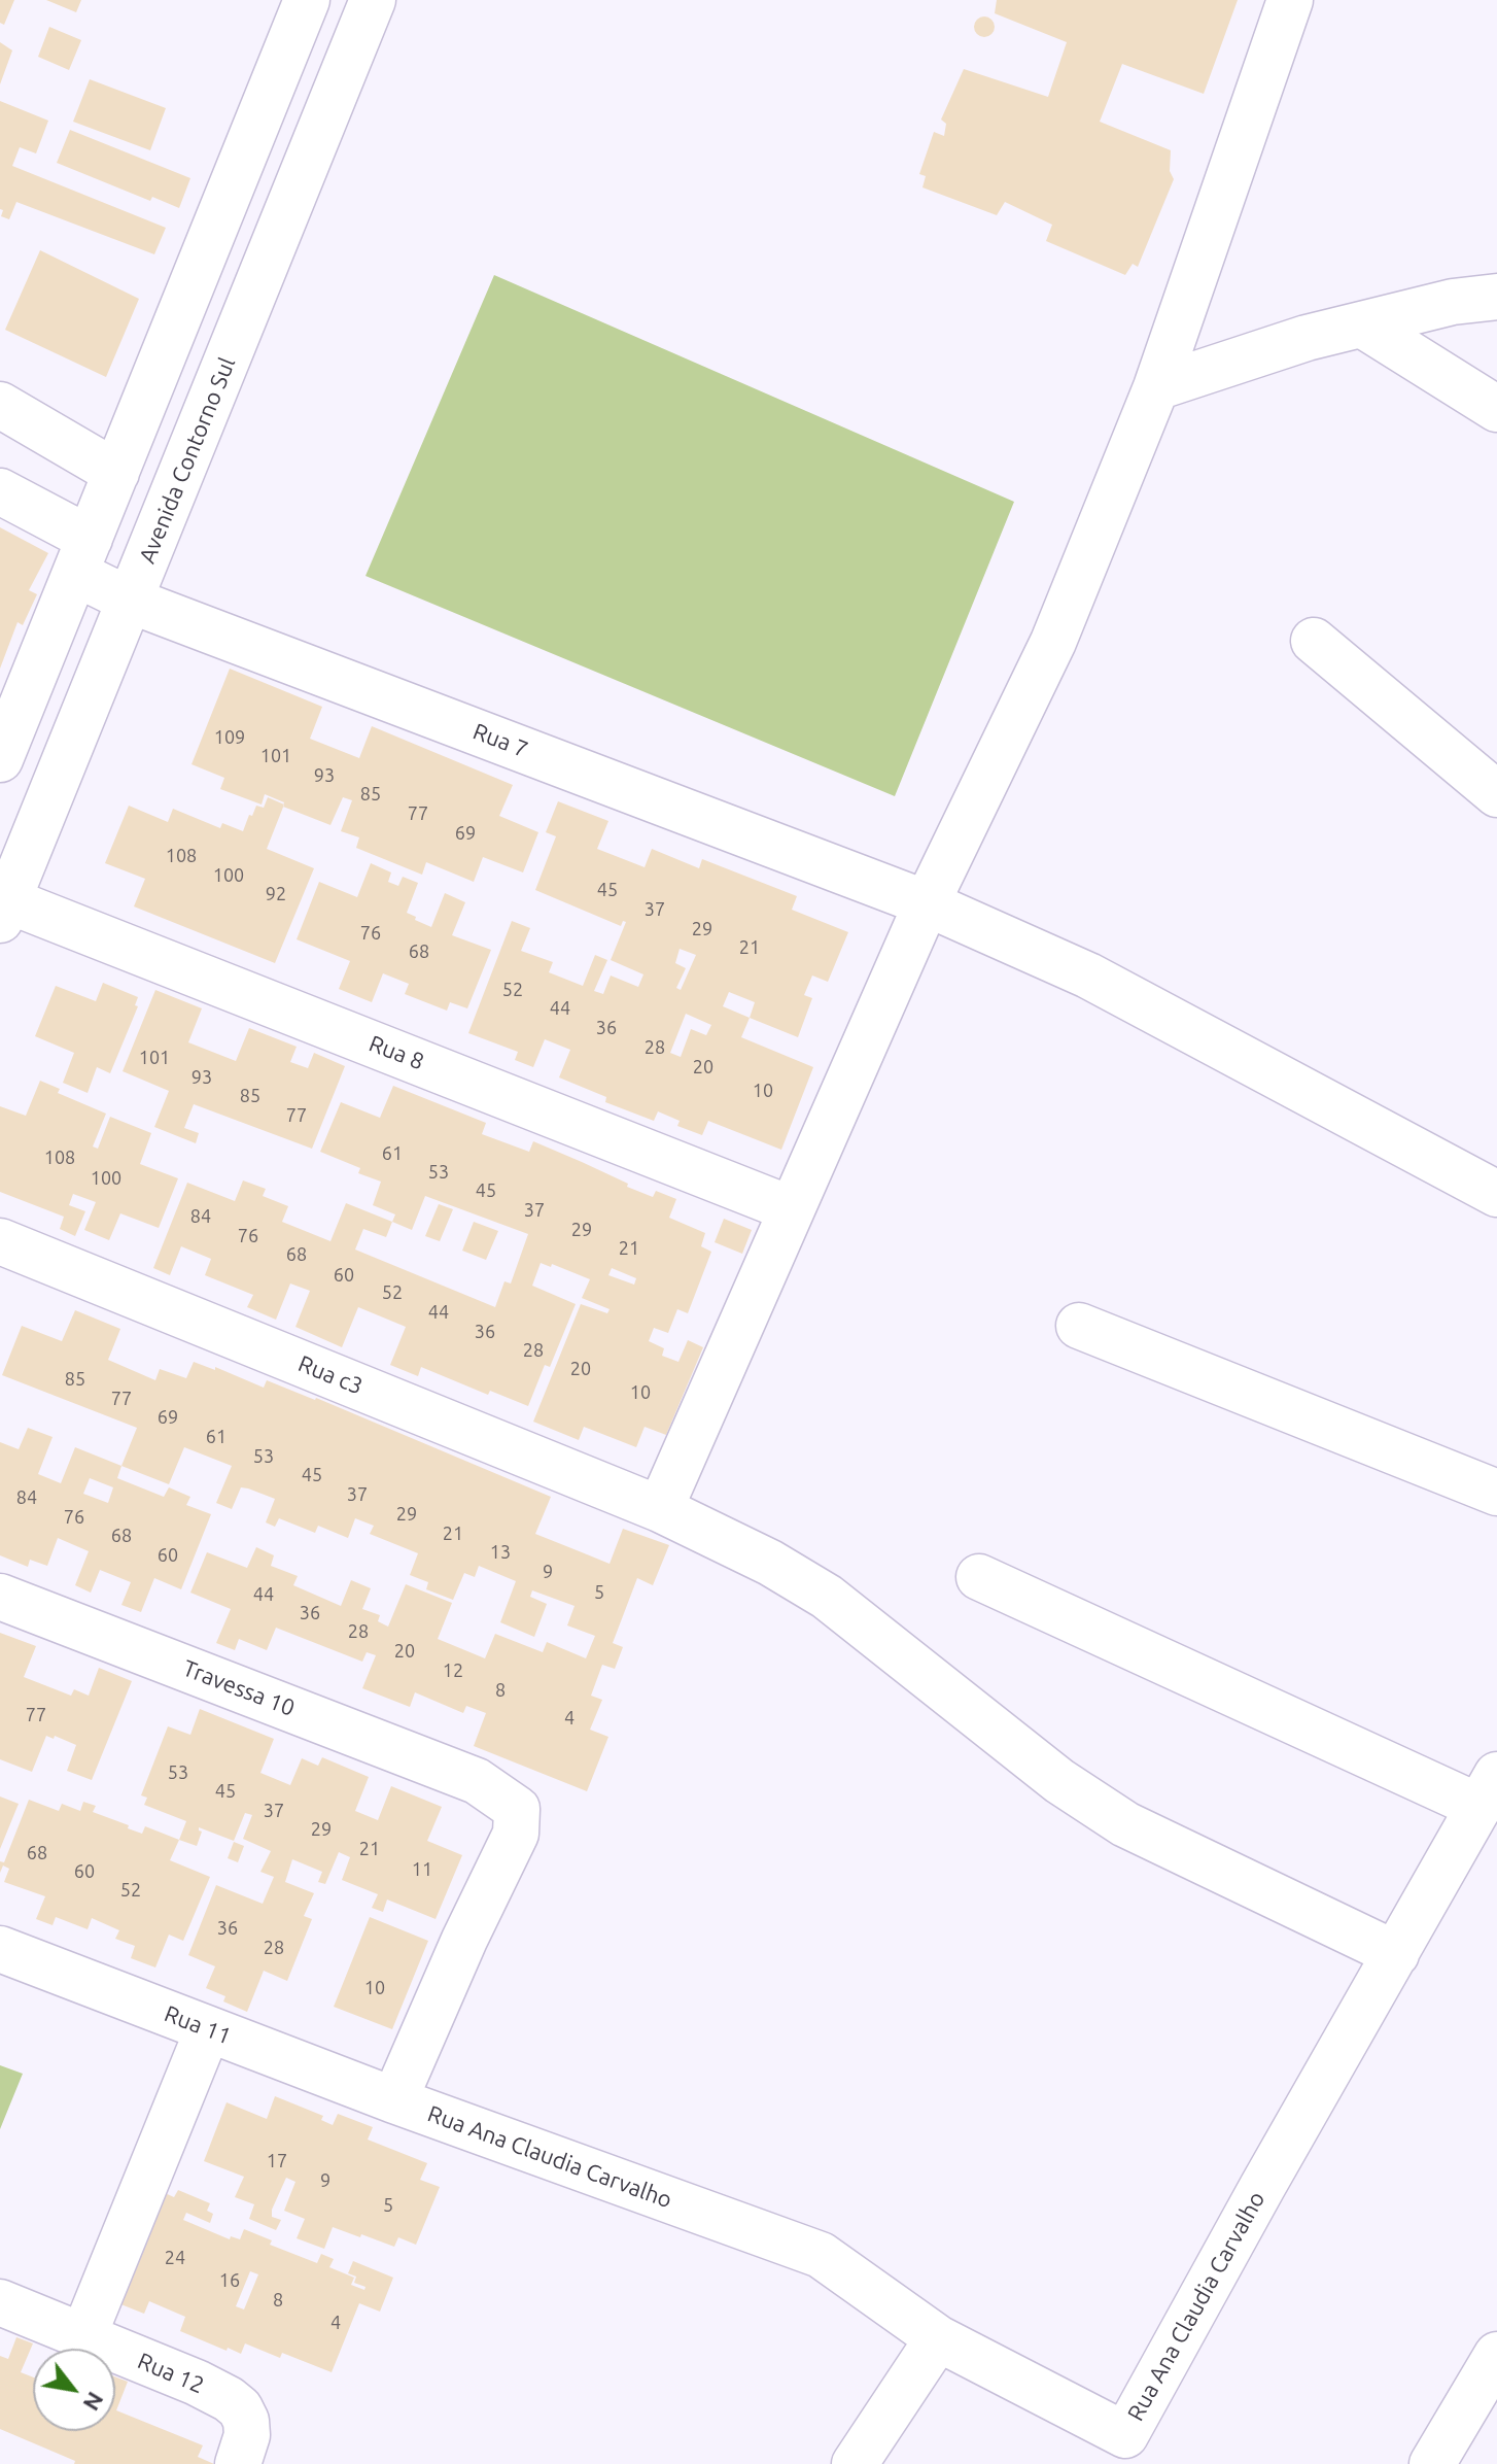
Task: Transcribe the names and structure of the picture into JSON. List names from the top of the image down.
{
  "streets": {
    "street": [
      "Avenida Contorno Sul",
      "Rua 7",
      "Rua 8",
      "Rua c3",
      "Travessa 10",
      "Rua 11",
      "Rua Ana Claudia Carvalho",
      "Rua 12"
    ]
  },
  "crossings": [
    ["Avenida Contorno Sul", "Rua 7"],
    ["Avenida Contorno Sul", "Rua 8"],
    ["Rua c3", "Rua Ana Claudia Carvalho"],
    ["Travessa 10", "Rua 11"],
    ["Travessa 10", "Rua Ana Claudia Carvalho"],
    ["Rua 11", "Rua Ana Claudia Carvalho"]
  ],
  "house_numbers": [
    "109",
    "101",
    "93",
    "85",
    "77",
    "69",
    "108",
    "100",
    "45",
    "92",
    "37",
    "29",
    "76",
    "21",
    "68",
    "52",
    "44",
    "36",
    "28",
    "101",
    "20",
    "93",
    "10",
    "85",
    "77",
    "61",
    "108",
    "53",
    "100",
    "45",
    "37",
    "84",
    "29",
    "76",
    "21",
    "68",
    "60",
    "52",
    "44",
    "36",
    "28",
    "20",
    "85",
    "10",
    "77",
    "69",
    "61",
    "53",
    "45",
    "37",
    "84",
    "29",
    "76",
    "21",
    "68",
    "13",
    "60",
    "9",
    "5",
    "44",
    "36",
    "28",
    "20",
    "12",
    "8",
    "77",
    "4",
    "53",
    "45",
    "37",
    "29",
    "21",
    "68",
    "11",
    "60",
    "52",
    "36",
    "28",
    "10",
    "17",
    "9",
    "5",
    "24",
    "16",
    "8",
    "4"
  ],
  "north": "bottom right"
}
